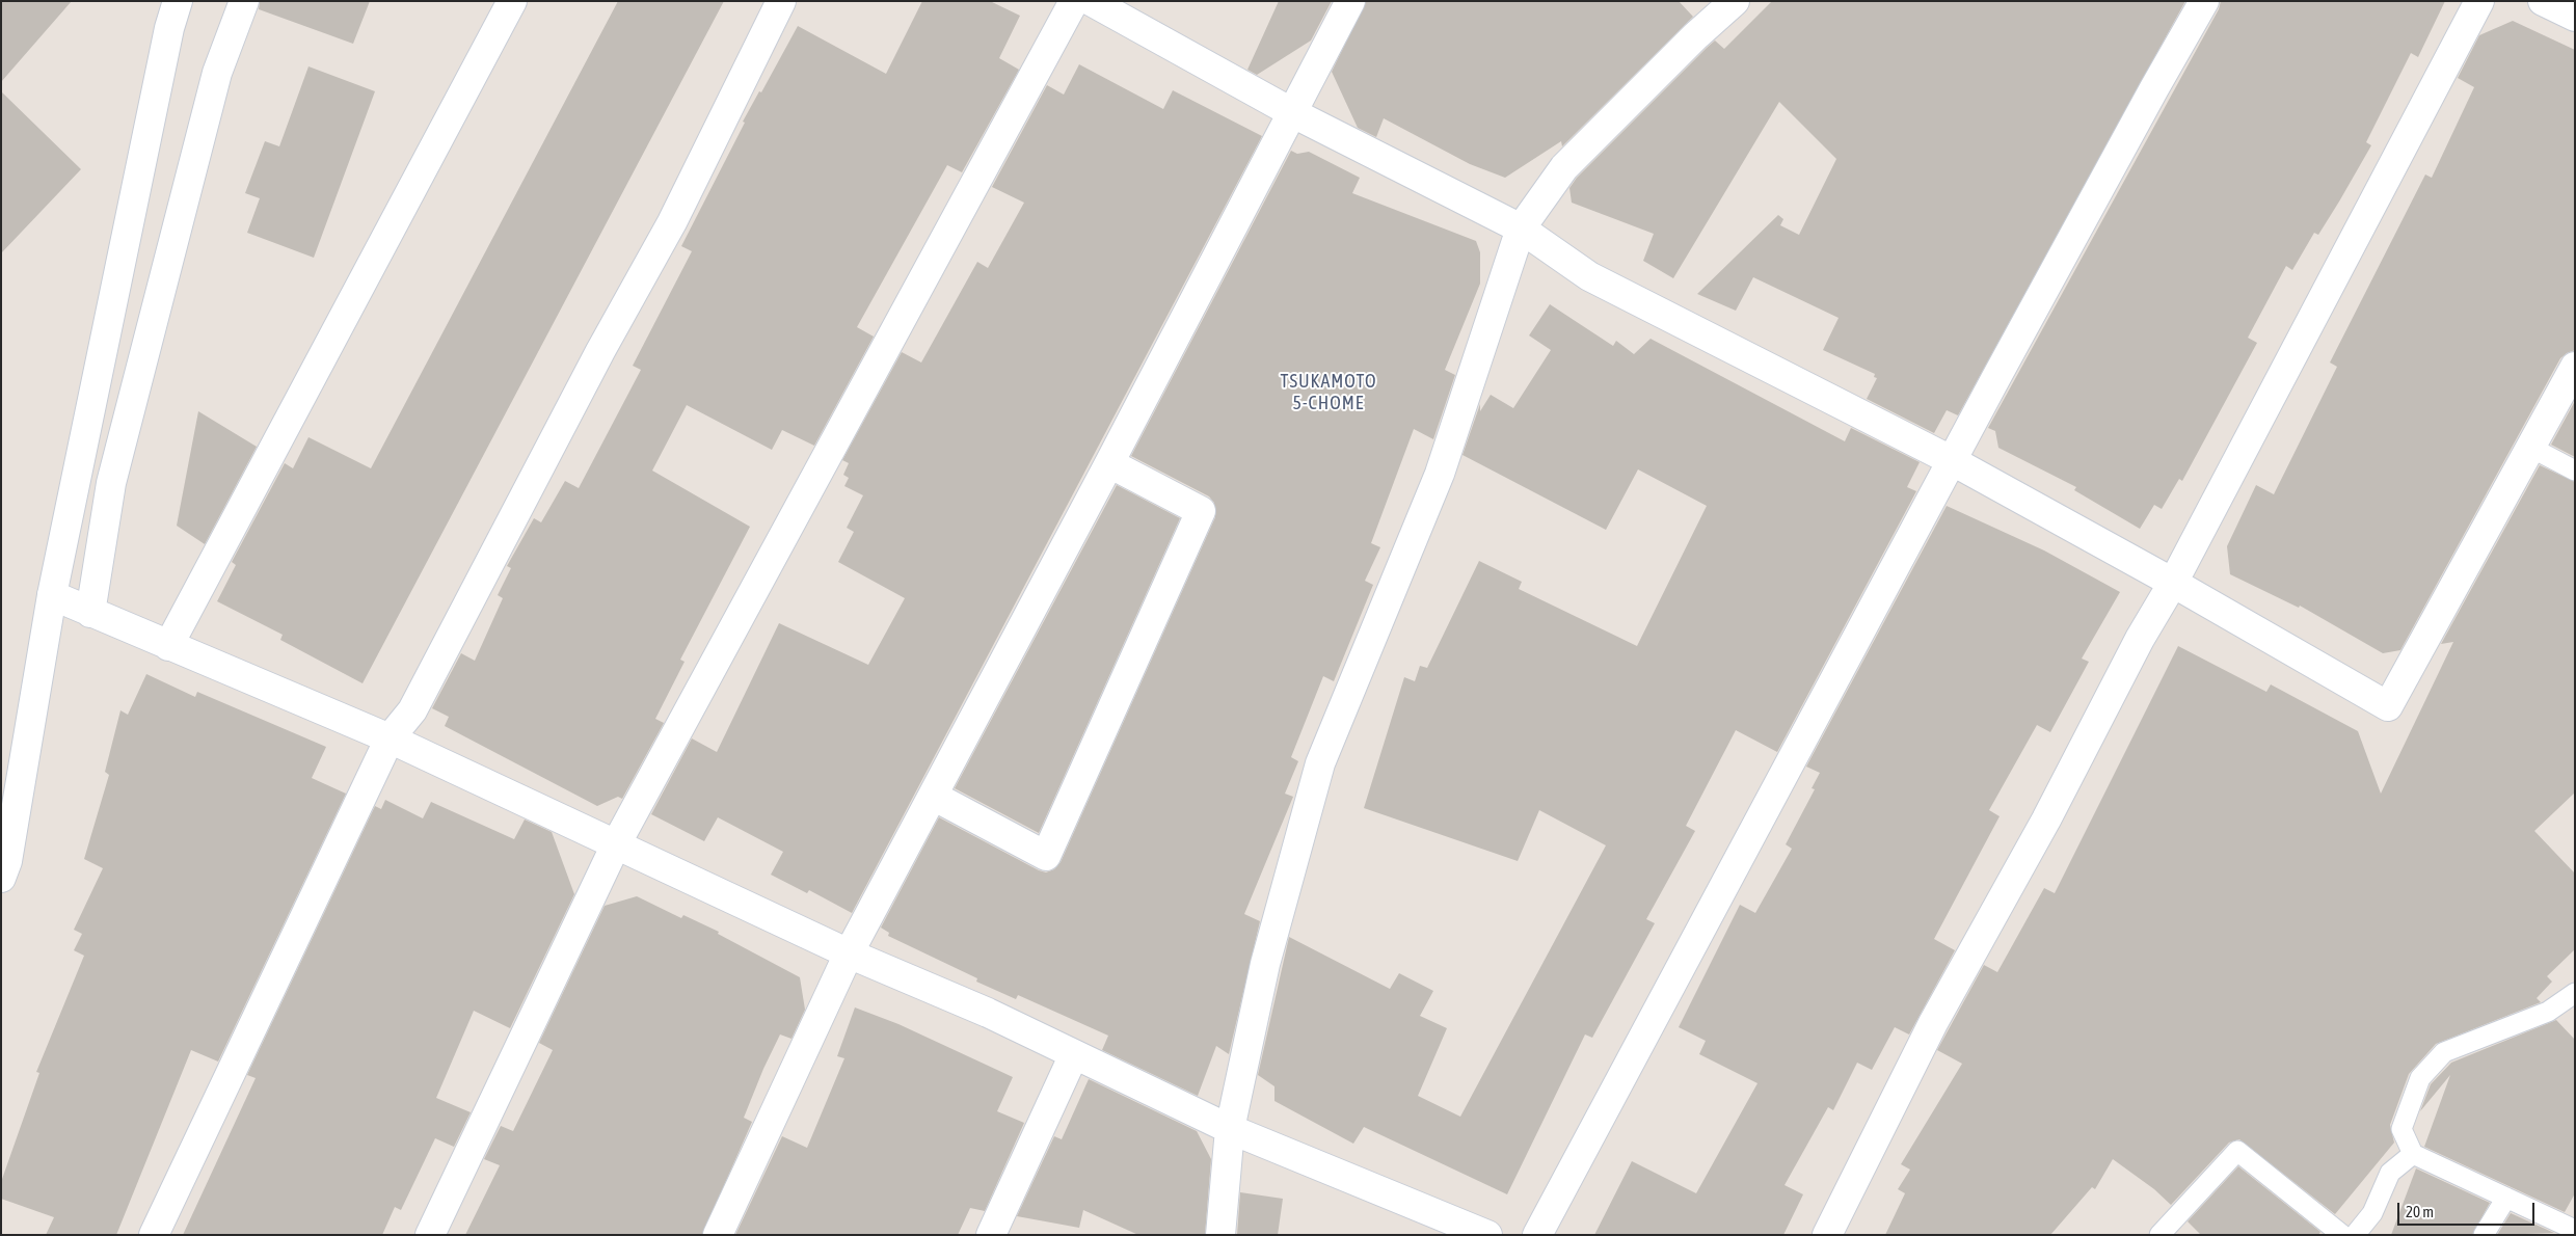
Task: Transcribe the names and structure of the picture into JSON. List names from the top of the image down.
{
  "districts": ["TSUKAMOTO 5-CHOME"],
  "scale_bar": "20 m"
}
